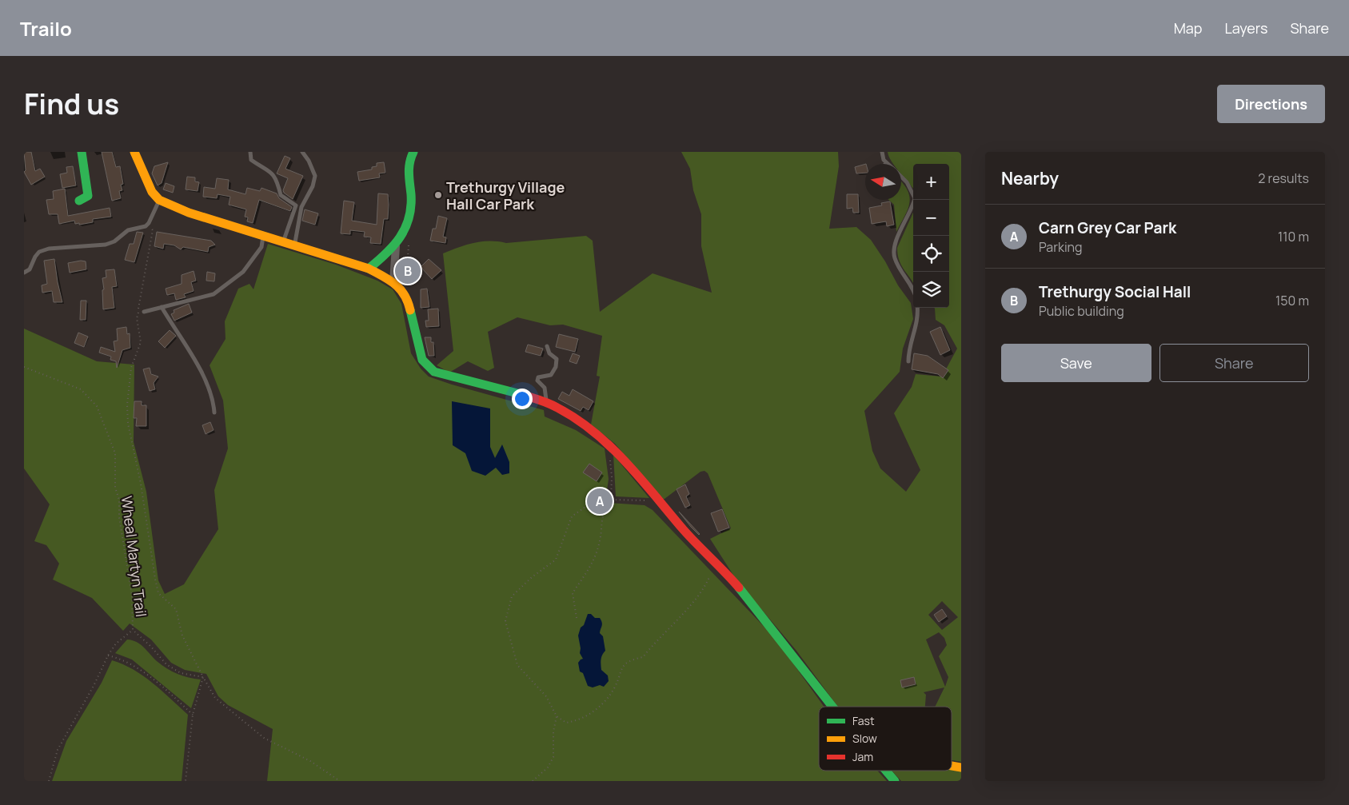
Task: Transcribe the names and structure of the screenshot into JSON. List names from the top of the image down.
{
  "streets": {
    "path": ["Wheal Martyn Trail"]
  },
  "places": ["Trethurgy Village Hall Car Park"],
  "legend": ["Fast", "Slow", "Jam"],
  "north": "left",
  "page": {
    "header": "Trailo",
    "nav": ["Map", "Layers", "Share"],
    "title": "Find us",
    "buttons": [
      "Directions",
      ["Save", "Share"]
    ],
    "heading": ["Nearby", "2 results"],
    "map_buttons": ["+", "−"],
    "list": [
      {
        "mark": "A",
        "name": "Carn Grey Car Park",
        "note": "Parking",
        "value": "110 m"
      },
      {
        "mark": "B",
        "name": "Trethurgy Social Hall",
        "note": "Public building",
        "value": "150 m"
      }
    ],
    "pins": ["B", "A"]
  }
}
